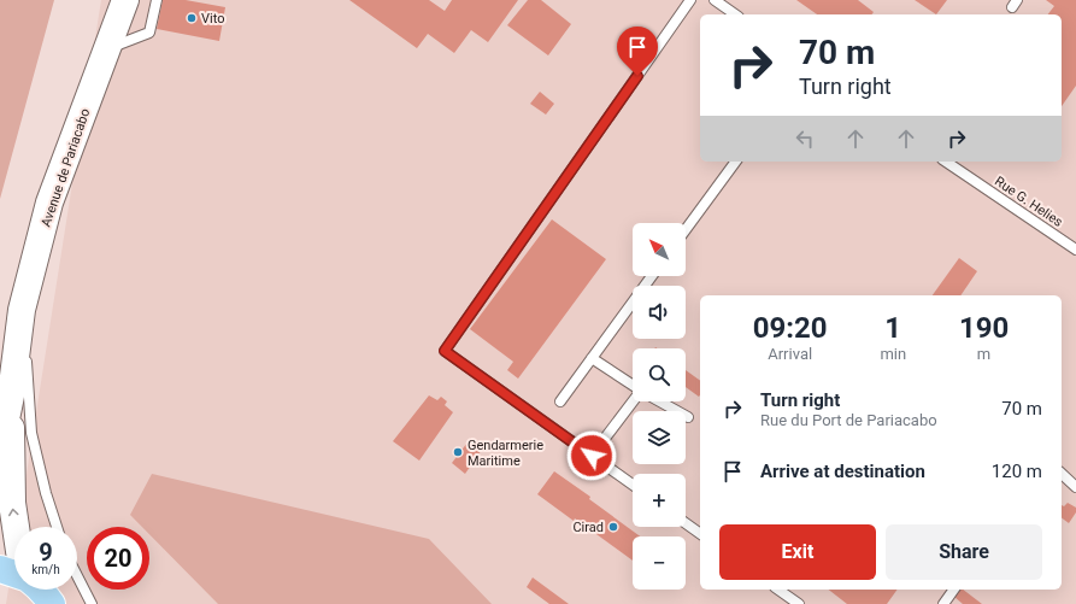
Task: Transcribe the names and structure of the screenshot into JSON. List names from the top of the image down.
{
  "streets": {
    "main road": ["Avenue de Pariacabo"],
    "lane": ["Rue G. Helies"]
  },
  "places": ["Vito", "Gendarmerie Maritime", "Cirad"],
  "north": "top left",
  "page": {
    "turn": ["70 m", "Turn right"],
    "map_buttons": ["+", "−"],
    "eta": [
      "09:20",
      "Arrival",
      "1",
      "min",
      "190",
      "m"
    ],
    "list": [
      {
        "name": "Turn right",
        "note": "Rue du Port de Pariacabo",
        "value": "70 m"
      },
      {
        "name": "Arrive at destination",
        "value": "120 m"
      }
    ],
    "buttons": ["Exit", "Share"],
    "speed": "9 km/h",
    "limit": "20"
  }
}
